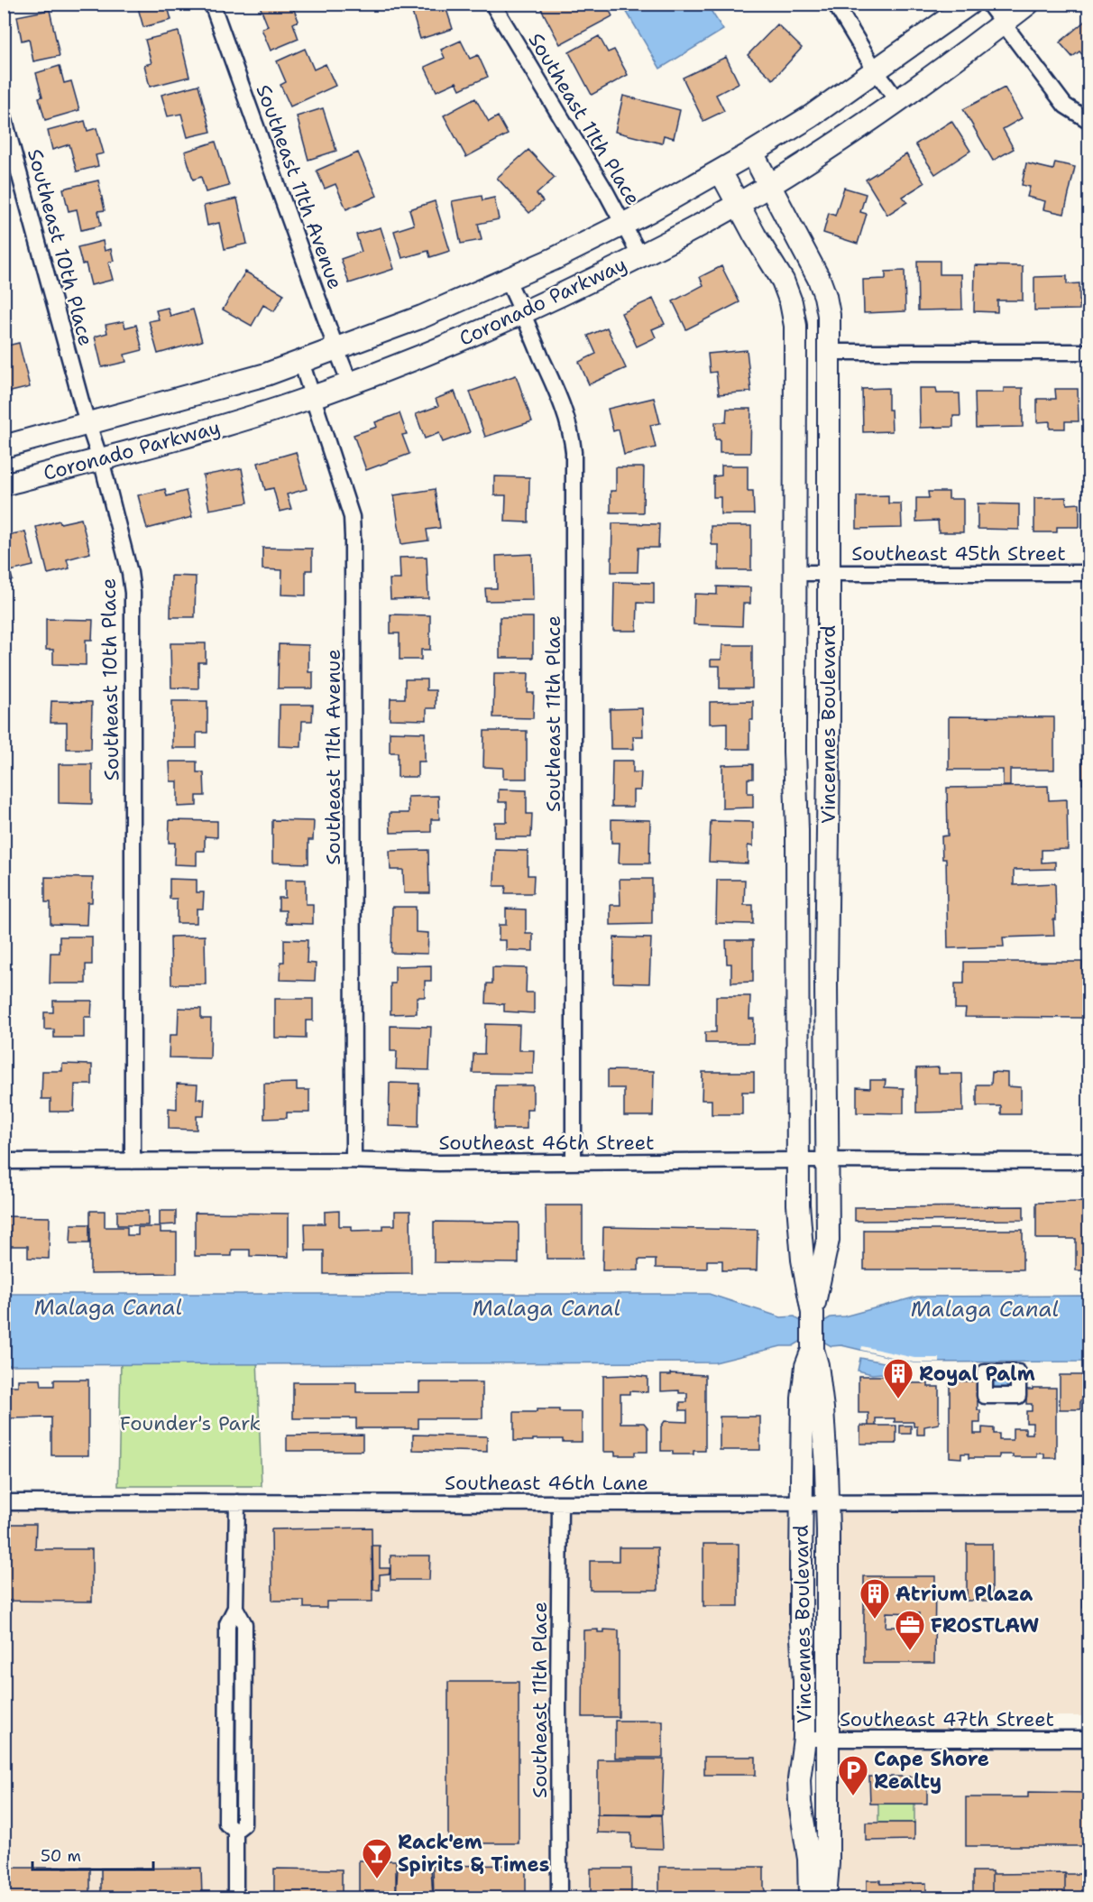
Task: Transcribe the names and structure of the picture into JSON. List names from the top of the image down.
{
  "streets": {
    "street": [
      "Southeast 11th Place",
      "Southeast 11th Avenue",
      "Southeast 10th Place",
      "Coronado Parkway",
      "Southeast 45th Street",
      "Vincennes Boulevard",
      "Southeast 46th Street",
      "Southeast 46th Lane",
      "Southeast 47th Street"
    ]
  },
  "crossings": [
    ["Southeast 11th Place", "Coronado Parkway"],
    ["Southeast 11th Place", "Southeast 46th Street"],
    ["Southeast 11th Place", "Southeast 46th Lane"],
    ["Southeast 11th Avenue", "Coronado Parkway"],
    ["Southeast 11th Avenue", "Southeast 46th Street"],
    ["Southeast 10th Place", "Coronado Parkway"],
    ["Southeast 10th Place", "Southeast 46th Street"],
    ["Coronado Parkway", "Vincennes Boulevard"],
    ["Southeast 45th Street", "Vincennes Boulevard"],
    ["Vincennes Boulevard", "Southeast 46th Street"],
    ["Vincennes Boulevard", "Southeast 46th Lane"],
    ["Vincennes Boulevard", "Southeast 47th Street"]
  ],
  "water": ["Malaga Canal"],
  "parks": ["Founder's Park"],
  "places": {
    "building": ["Royal Palm", "Atrium Plaza"],
    "office": ["FROSTLAW"],
    "parking": ["Cape Shore Realty"],
    "bar": ["Rack'em Spirits & Times"]
  },
  "scale_bar": "50 m"
}
